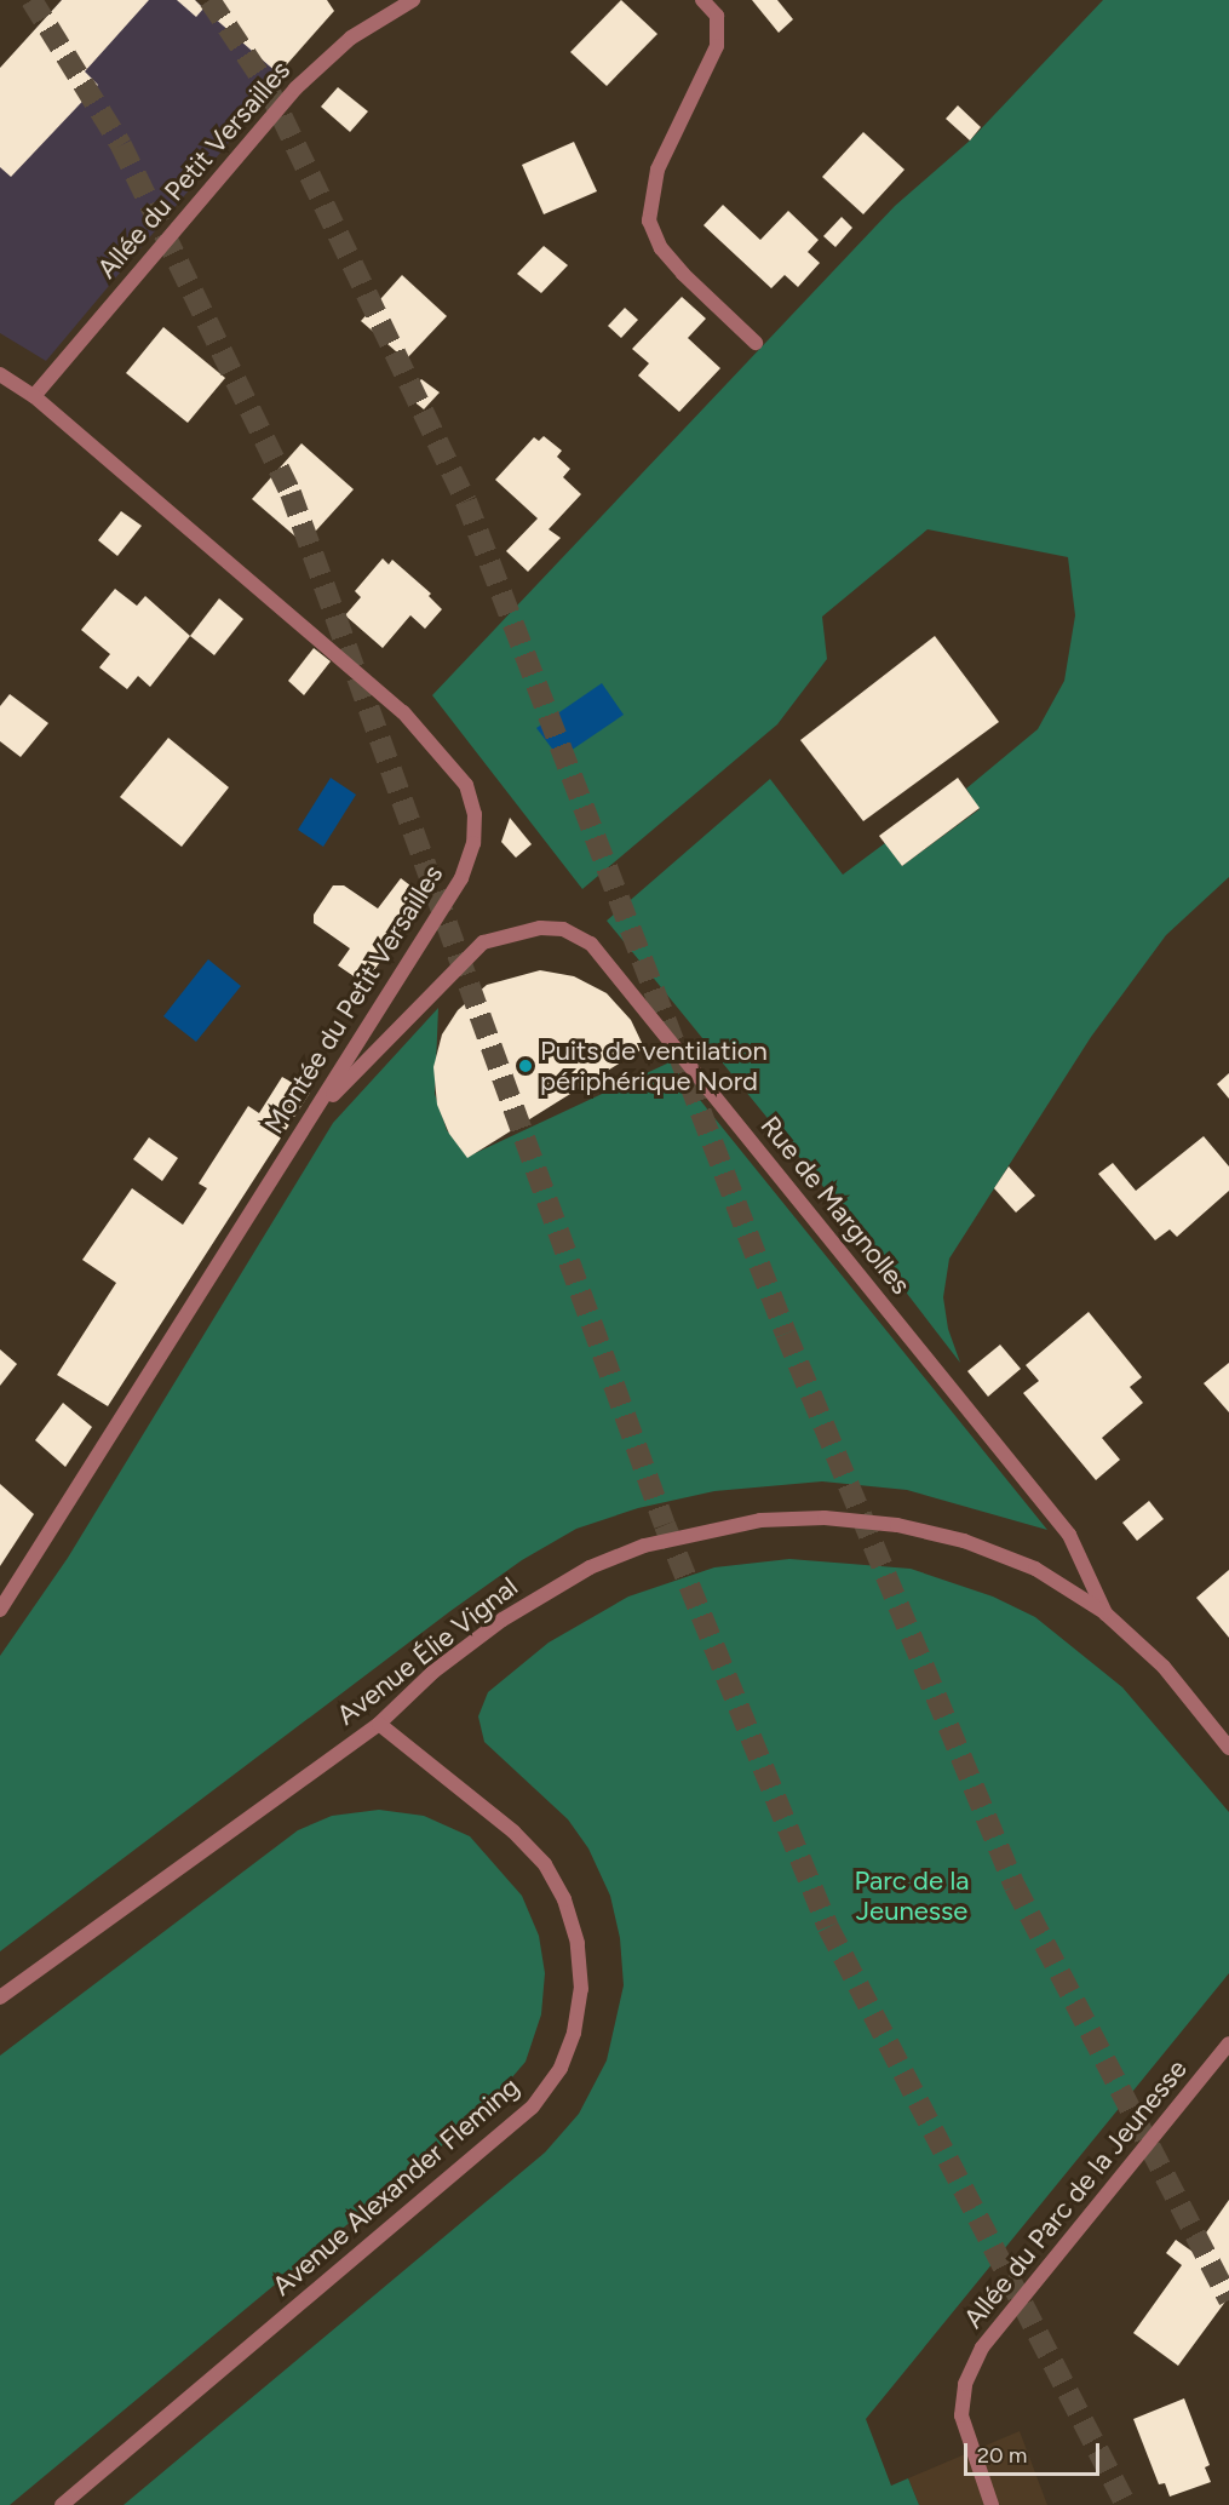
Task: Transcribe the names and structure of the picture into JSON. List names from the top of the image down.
{
  "streets": {
    "street": [
      "Allée du Petit Versailles",
      "Montée du Petit Versailles",
      "Rue de Margnolles",
      "Avenue Élie Vignal",
      "Avenue Alexander Fleming",
      "Allée du Parc de la Jeunesse"
    ]
  },
  "crossings": [
    ["Allée du Petit Versailles", "Montée du Petit Versailles"],
    ["Montée du Petit Versailles", "Rue de Margnolles"],
    ["Rue de Margnolles", "Avenue Élie Vignal"],
    ["Avenue Élie Vignal", "Avenue Alexander Fleming"]
  ],
  "parks": ["Parc de la Jeunesse"],
  "places": ["Puits de ventilation périphérique Nord"],
  "scale_bar": "20 m"
}
